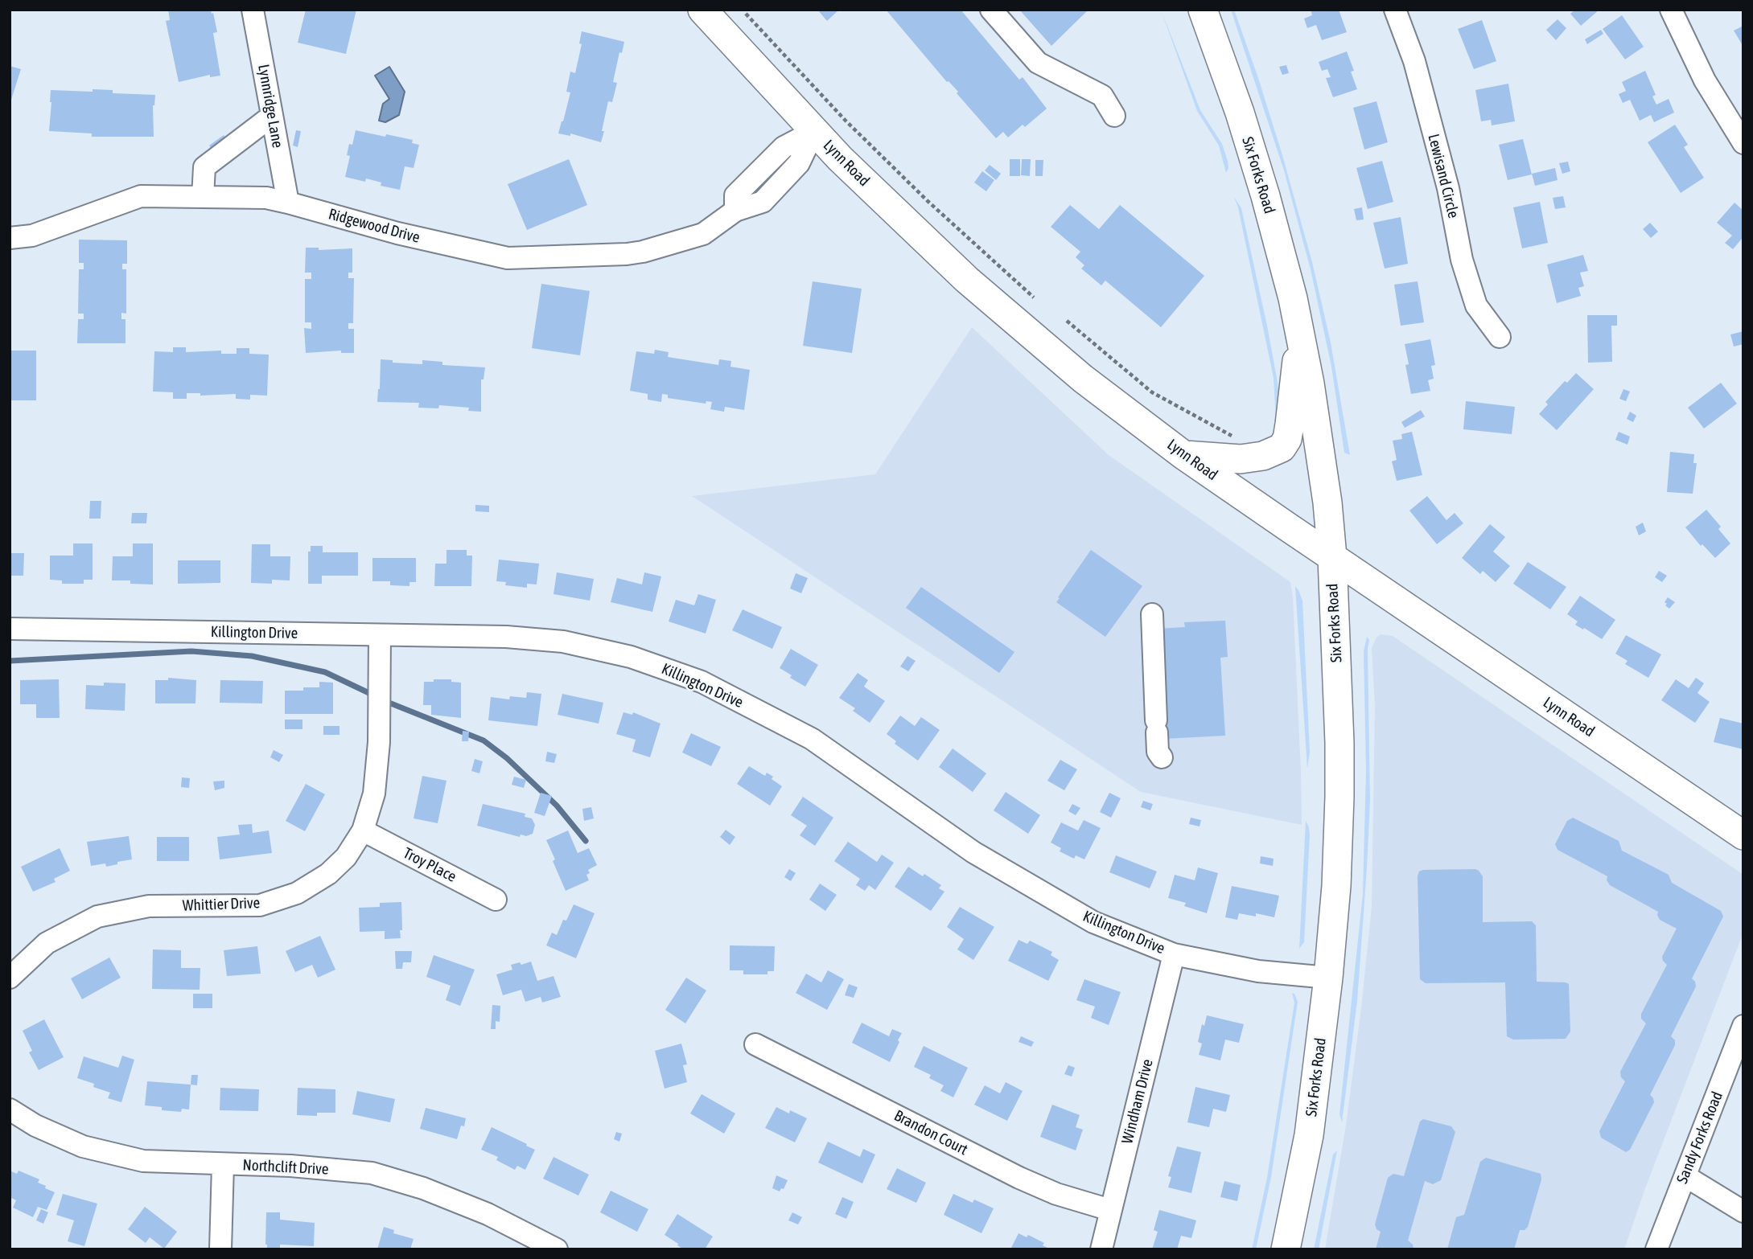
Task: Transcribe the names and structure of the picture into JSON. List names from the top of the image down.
{
  "streets": {
    "main road": ["Lynn Road", "Six Forks Road"],
    "street": [
      "Lynnridge Lane",
      "Lewisand Circle",
      "Ridgewood Drive",
      "Killington Drive",
      "Troy Place",
      "Whittier Drive",
      "Windham Drive",
      "Brandon Court",
      "Sandy Forks Road",
      "Northclift Drive"
    ]
  },
  "crossings": [
    ["Lynnridge Lane", "Ridgewood Drive"],
    ["Lynn Road", "Six Forks Road"],
    ["Lynn Road", "Ridgewood Drive"],
    ["Six Forks Road", "Killington Drive"],
    ["Killington Drive", "Whittier Drive"],
    ["Killington Drive", "Windham Drive"],
    ["Troy Place", "Whittier Drive"],
    ["Windham Drive", "Brandon Court"]
  ]
}
